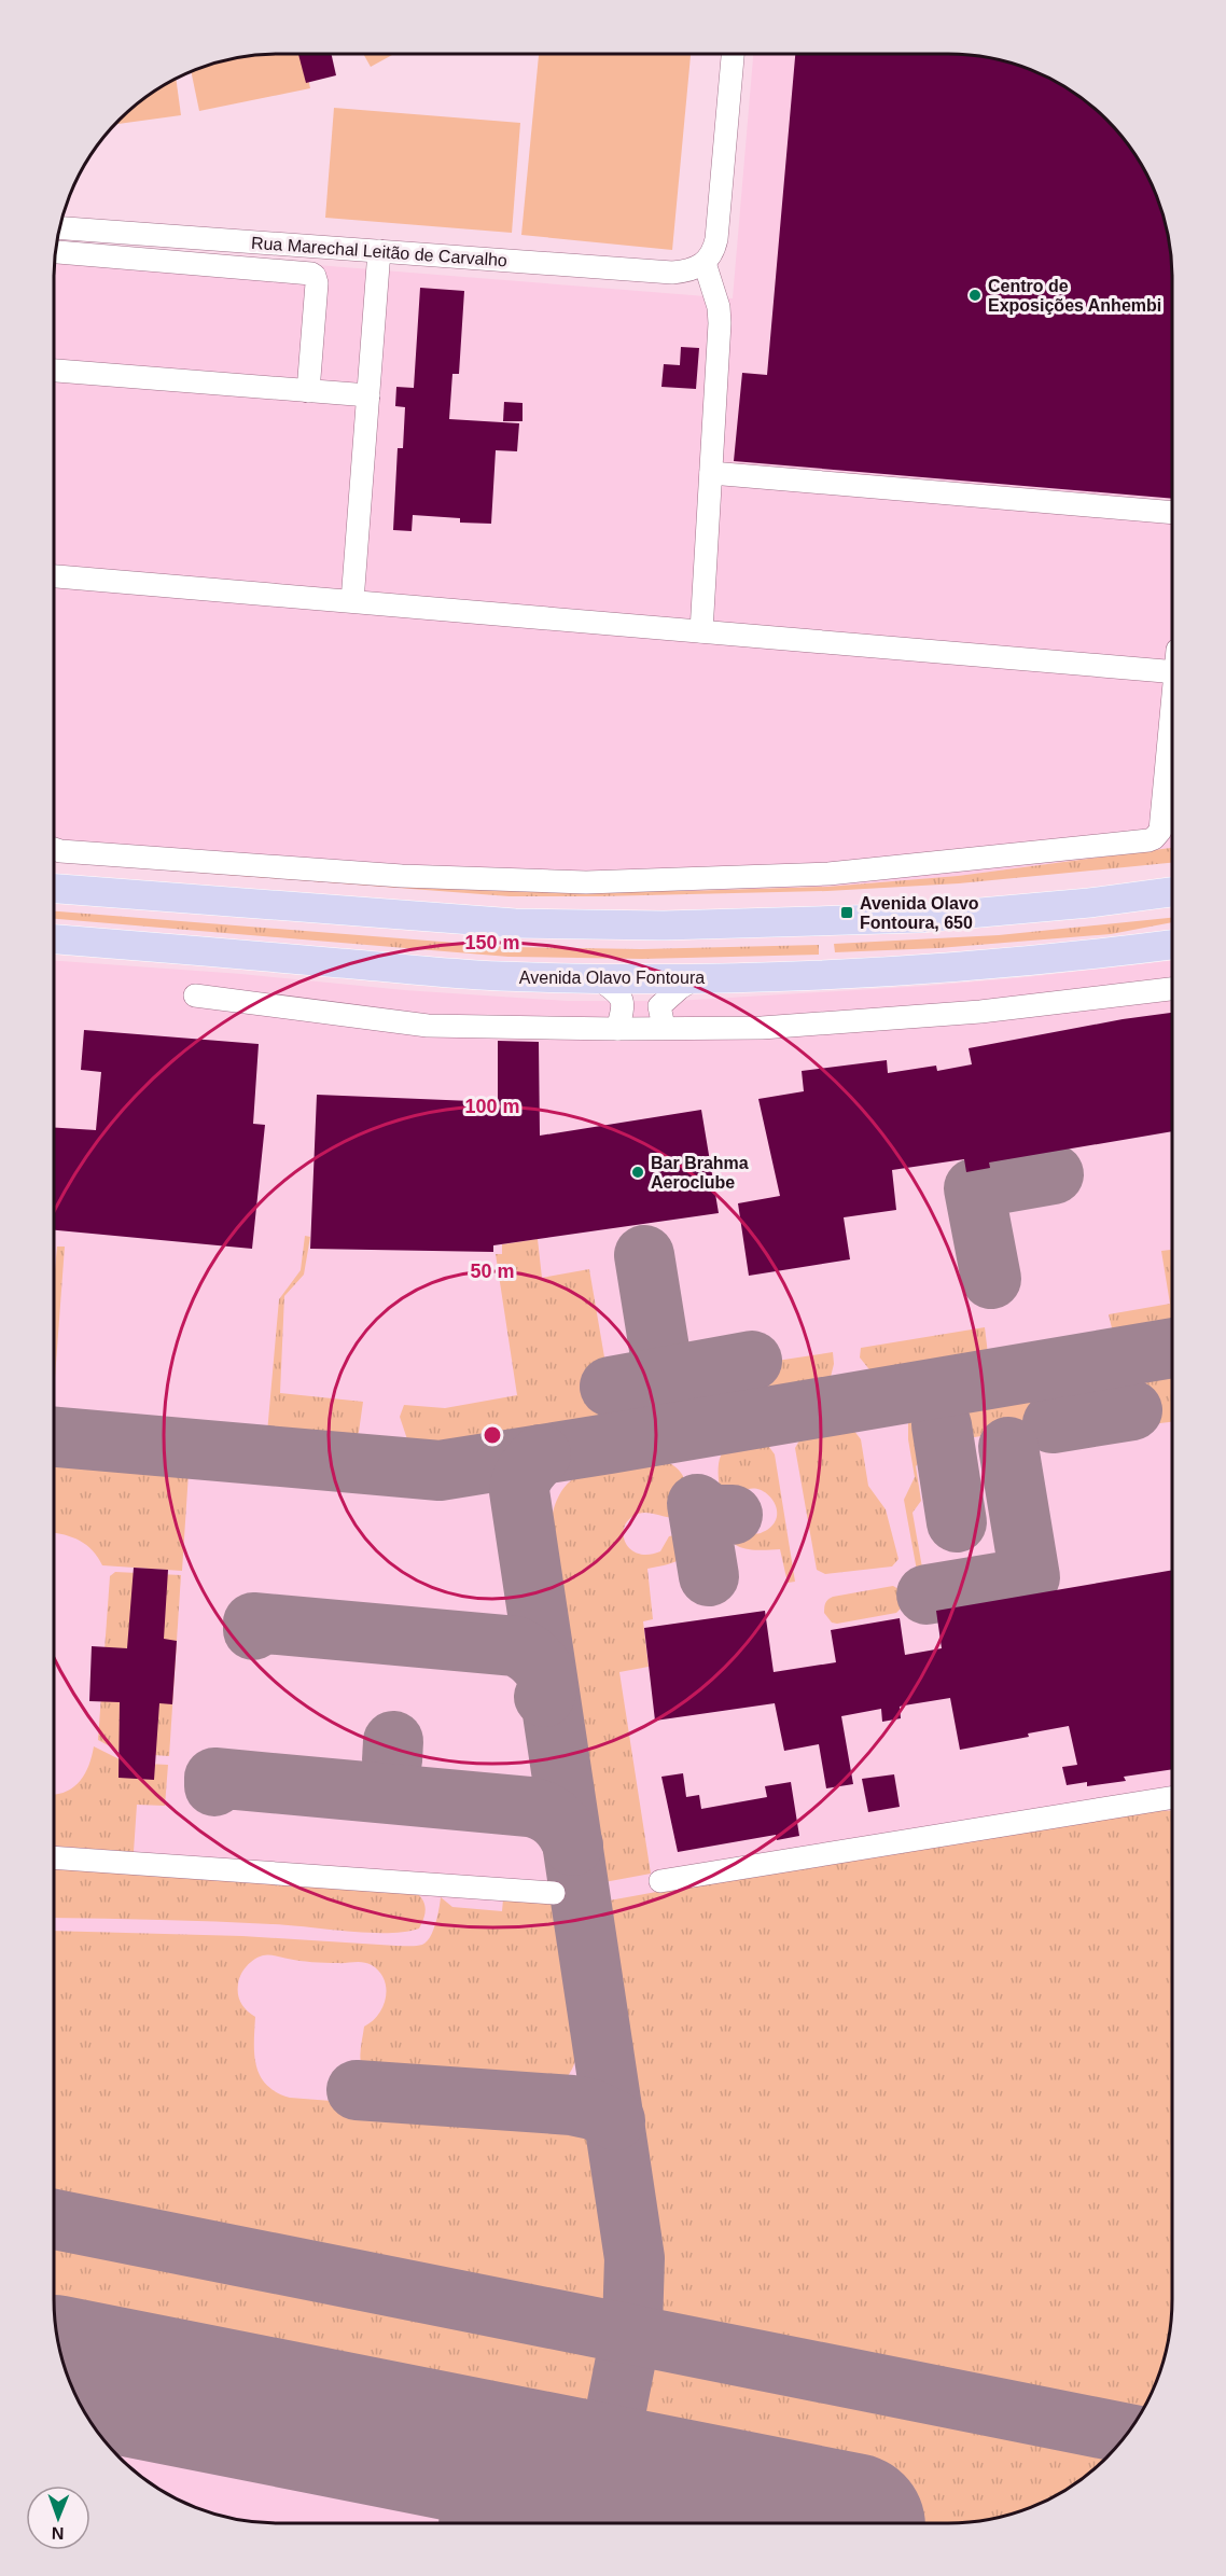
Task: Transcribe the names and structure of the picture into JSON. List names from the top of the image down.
{
  "streets": {
    "main road": ["Avenida Olavo Fontoura"],
    "street": ["Rua Marechal Leitão de Carvalho"]
  },
  "places": {
    "other": ["Centro de Exposições Anhembi", "Bar Brahma Aeroclube"],
    "transit": ["Avenida Olavo Fontoura, 650"]
  },
  "north": "bottom",
  "rings": ["150 m", "100 m", "50 m"]
}
